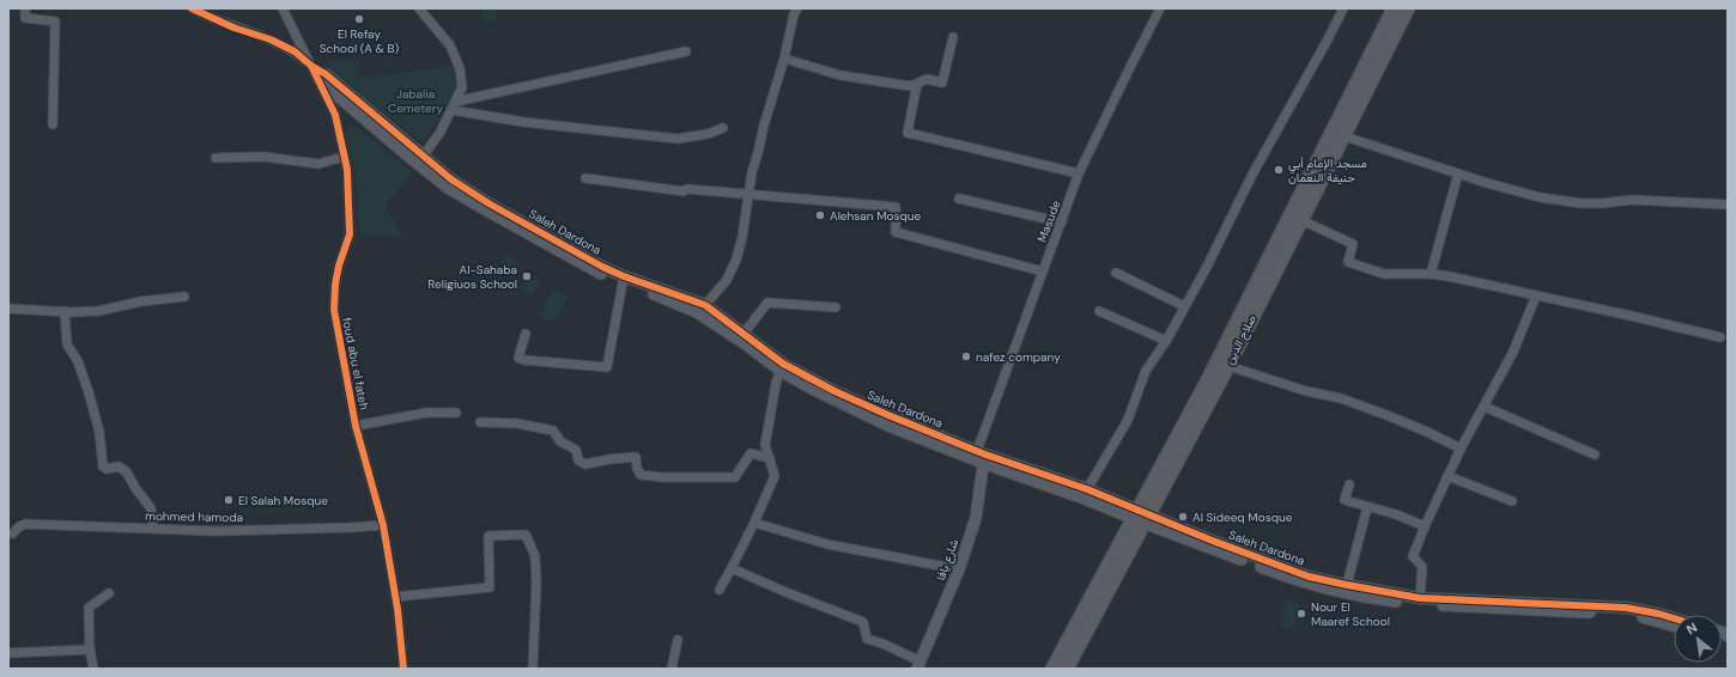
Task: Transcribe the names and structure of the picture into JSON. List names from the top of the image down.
{
  "streets": {
    "highway": ["صلاح الدين"],
    "street": [
      "Masude",
      "Saleh Dardona",
      "foud abu el fateh",
      "mohmed hamoda",
      "شارع يافا"
    ]
  },
  "crossings": [
    ["Masude", "Saleh Dardona"],
    ["Masude", "شارع يافا"],
    ["Saleh Dardona", "صلاح الدين"],
    ["Saleh Dardona", "foud abu el fateh"],
    ["Saleh Dardona", "شارع يافا"],
    ["foud abu el fateh", "mohmed hamoda"]
  ],
  "parks": ["Jabalia Cemetery"],
  "places": [
    "El Refay School (A & B)",
    "مسجد الإمام أبي حنيفة النعمان",
    "Alehsan Mosque",
    "Al-Sahaba Religiuos School",
    "nafez company",
    "El Salah Mosque",
    "Al Sideeq Mosque",
    "Nour El Maaref School"
  ],
  "north": "top left"
}
